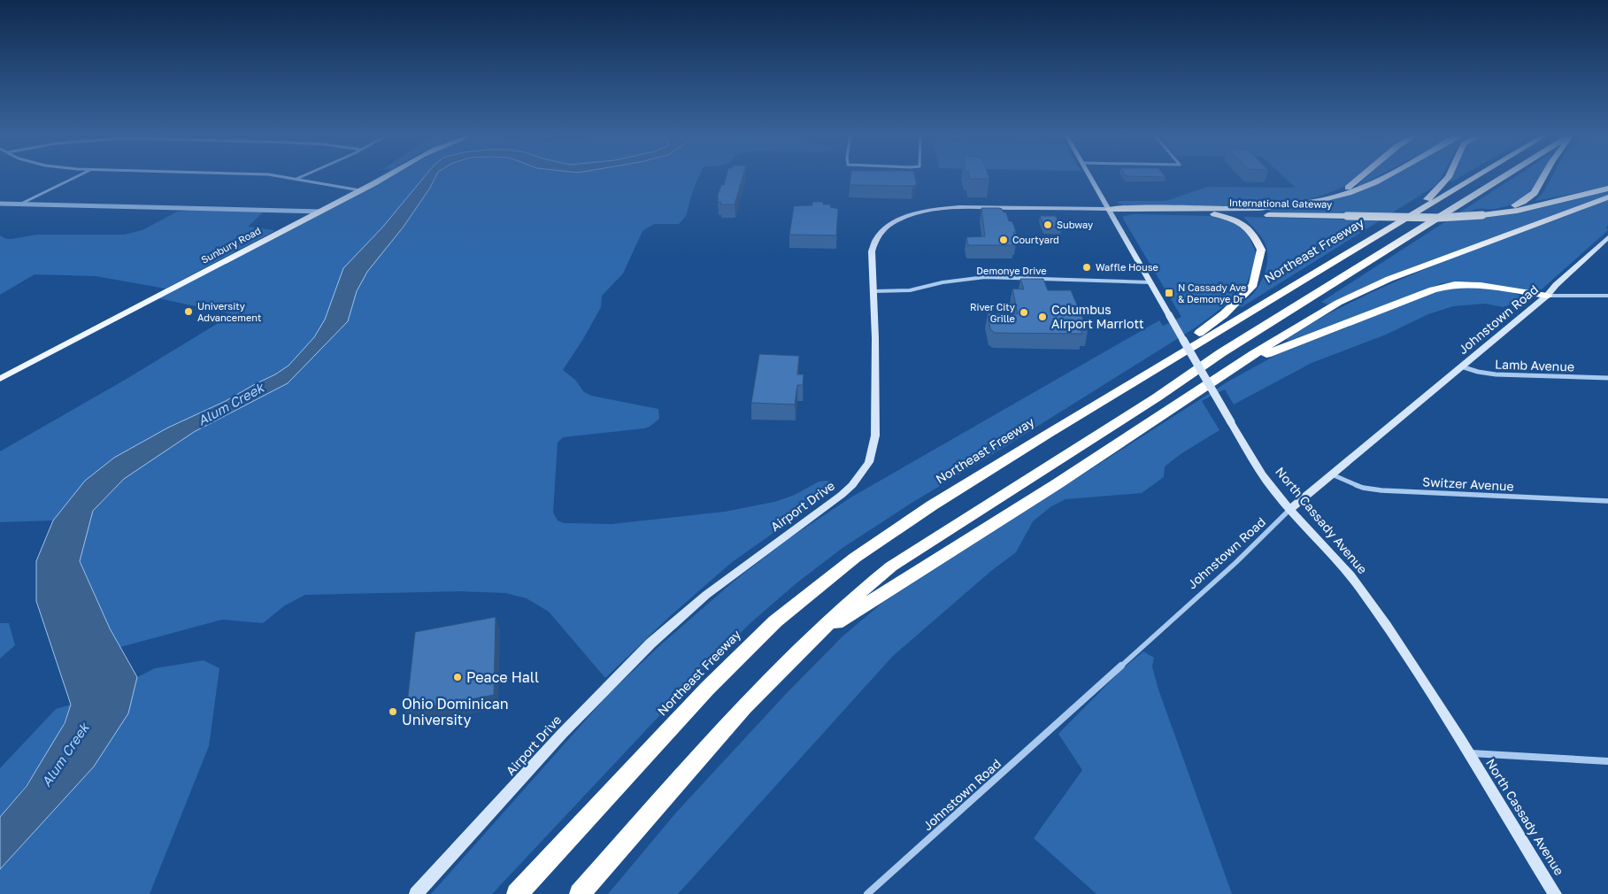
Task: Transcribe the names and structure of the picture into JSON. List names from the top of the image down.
{
  "streets": {
    "highway": ["International Gateway", "Northeast Freeway"],
    "main road": [
      "Sunbury Road",
      "Johnstown Road",
      "Airport Drive",
      "North Cassady Avenue"
    ],
    "street": ["Demonye Drive", "Lamb Avenue", "Switzer Avenue"]
  },
  "crossings": [
    ["International Gateway", "Airport Drive"],
    ["International Gateway", "North Cassady Avenue"],
    ["Demonye Drive", "Airport Drive"],
    ["Demonye Drive", "North Cassady Avenue"],
    ["Johnstown Road", "Lamb Avenue"],
    ["Johnstown Road", "Switzer Avenue"],
    ["Johnstown Road", "North Cassady Avenue"],
    ["Airport Drive", "North Cassady Avenue"]
  ],
  "water": ["Alum Creek"],
  "places": {
    "other": [
      "Subway",
      "Courtyard",
      "Waffle House",
      "University Advancement",
      "River City Grille",
      "Columbus Airport Marriott",
      "Peace Hall",
      "Ohio Dominican University"
    ],
    "transit": ["N Cassady Ave & Demonye Dr"]
  }
}
